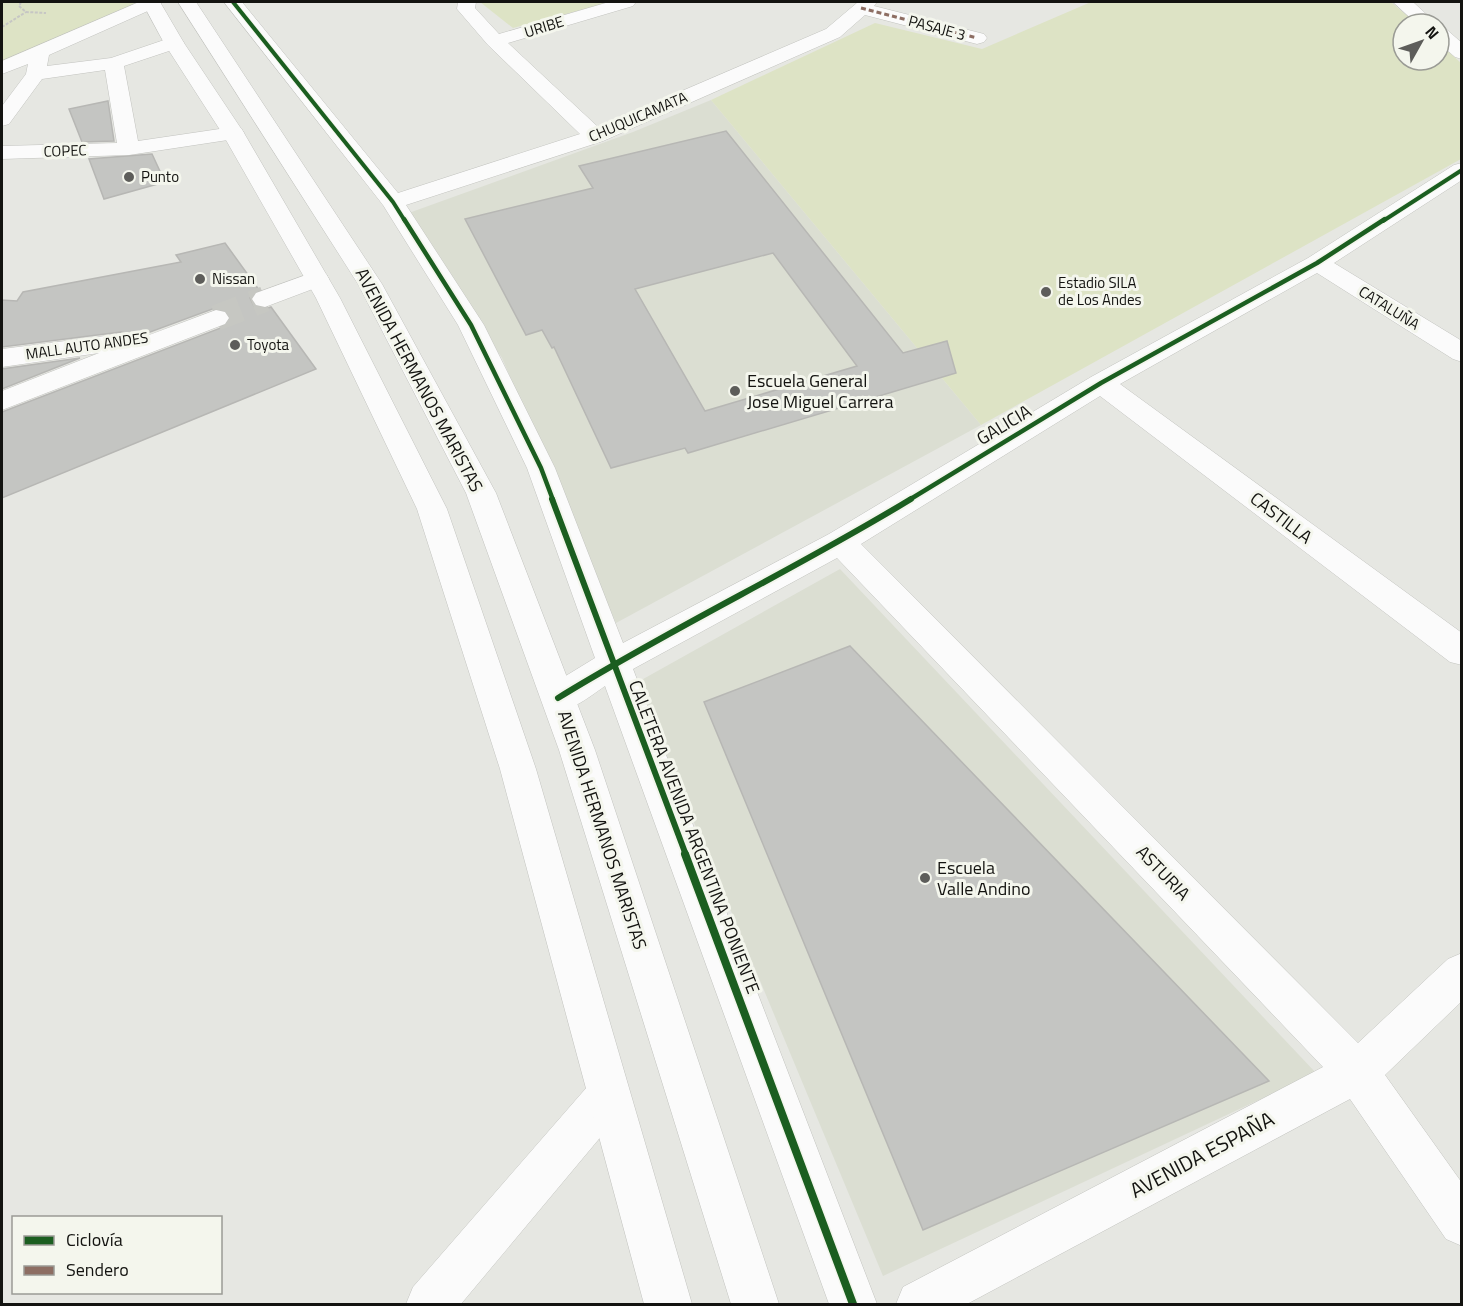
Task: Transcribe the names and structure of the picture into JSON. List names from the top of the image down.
{
  "streets": {
    "street": [
      "URIBE",
      "PASAJE 3",
      "CHUQUICAMATA",
      "COPEC",
      "CATALUÑA",
      "MALL AUTO ANDES",
      "AVENIDA HERMANOS MARISTAS",
      "GALICIA",
      "CASTILLA",
      "CALETERA AVENIDA ARGENTINA PONIENTE",
      "ASTURIA",
      "AVENIDA ESPAÑA"
    ]
  },
  "crossings": [
    ["URIBE", "CHUQUICAMATA"],
    ["PASAJE 3", "CHUQUICAMATA"],
    ["CHUQUICAMATA", "CALETERA AVENIDA ARGENTINA PONIENTE"],
    ["CATALUÑA", "GALICIA"],
    ["AVENIDA HERMANOS MARISTAS", "GALICIA"],
    ["GALICIA", "CASTILLA"],
    ["GALICIA", "CALETERA AVENIDA ARGENTINA PONIENTE"],
    ["GALICIA", "ASTURIA"],
    ["ASTURIA", "AVENIDA ESPAÑA"]
  ],
  "places": [
    "Punto",
    "Nissan",
    "Estadio SILA de Los Andes",
    "Toyota",
    "Escuela General Jose Miguel Carrera",
    "Escuela Valle Andino"
  ],
  "legend": ["Ciclovía", "Sendero"],
  "north": "top right"
}
